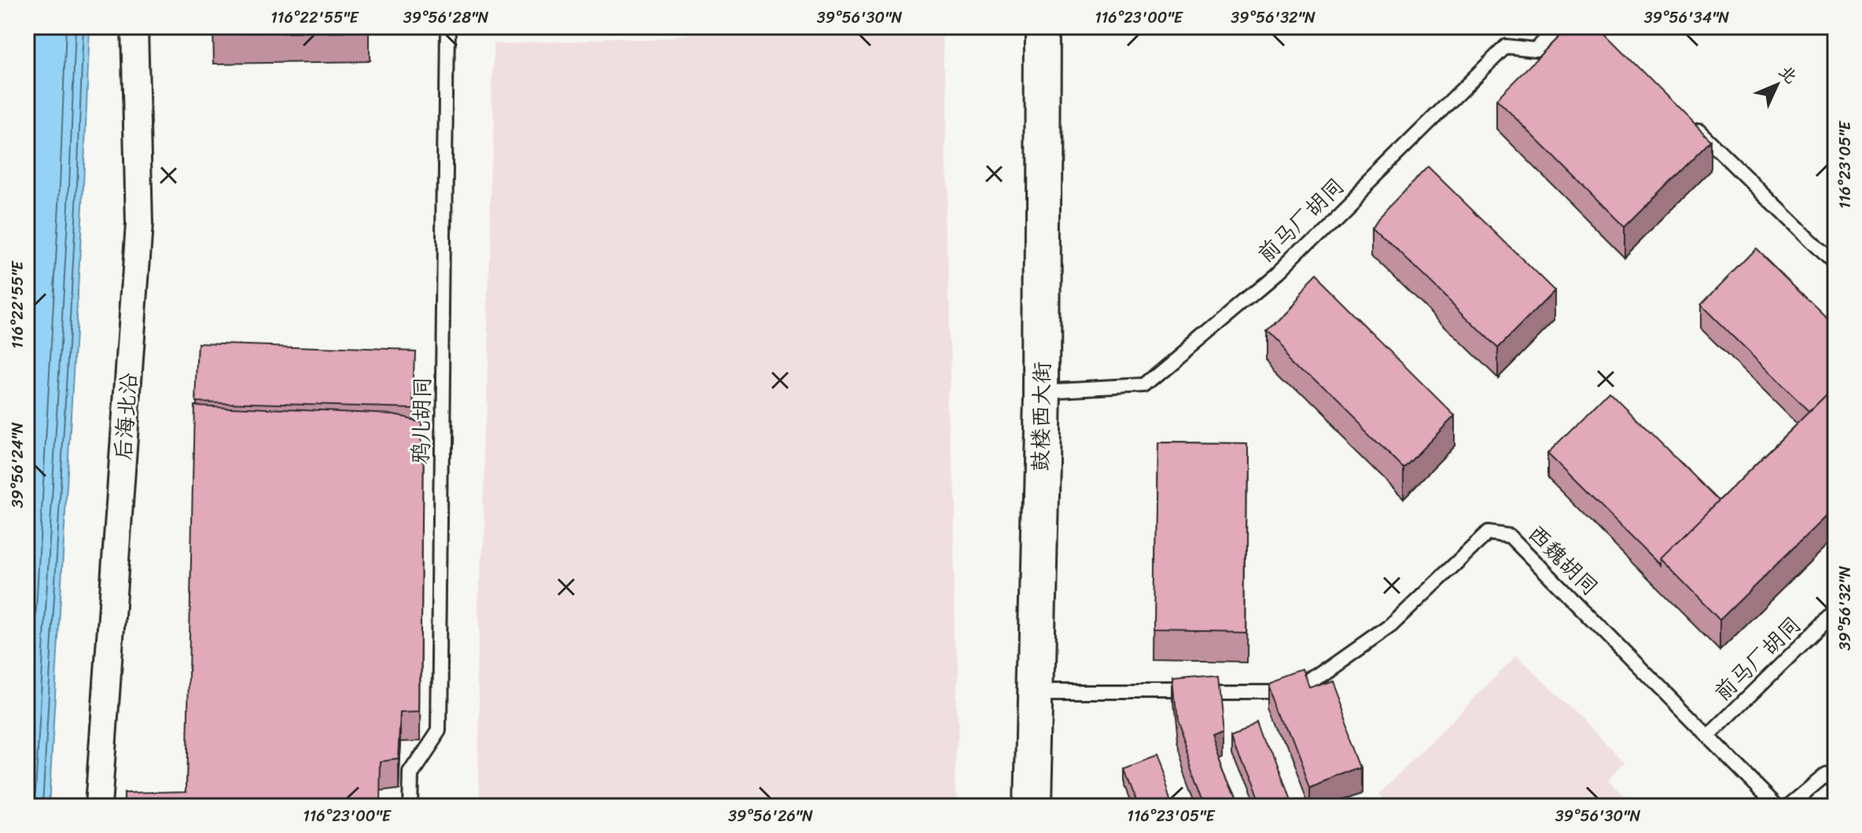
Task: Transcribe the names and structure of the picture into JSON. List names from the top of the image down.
{
  "streets": {
    "main road": ["鼓楼西大街"],
    "street": ["后海北沿"],
    "lane": ["前马厂胡同", "鸦儿胡同", "西魏胡同"]
  },
  "crossings": [
    ["前马厂胡同", "鼓楼西大街"],
    ["前马厂胡同", "西魏胡同"],
    ["鼓楼西大街", "西魏胡同"]
  ],
  "north": "top right",
  "coordinates": [
    "116°22'55\"E",
    "39°56'28\"N",
    "39°56'30\"N",
    "116°23'00\"E",
    "39°56'32\"N",
    "39°56'34\"N",
    "116°23'05\"E",
    "39°56'24\"N",
    "39°56'26\"N"
  ]
}
